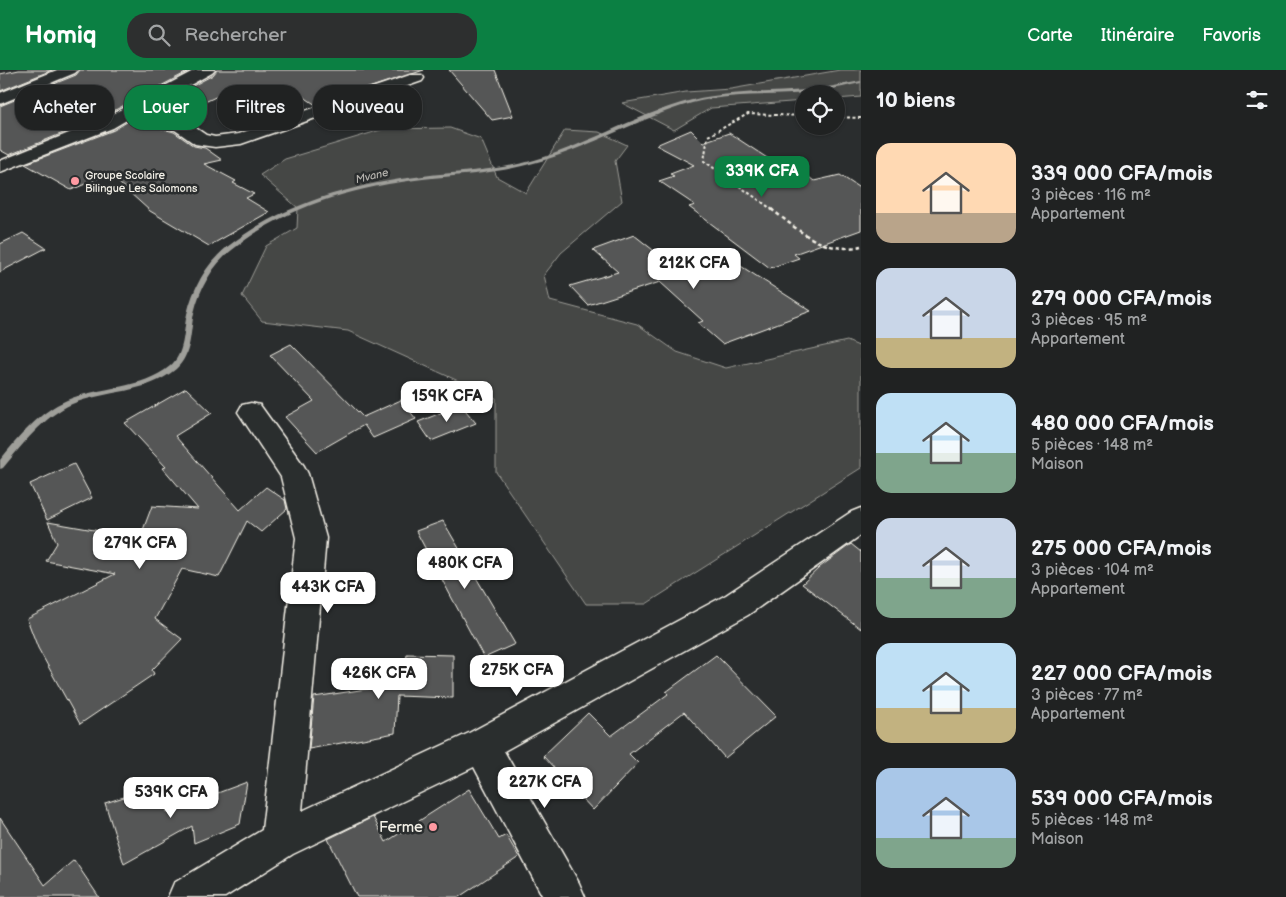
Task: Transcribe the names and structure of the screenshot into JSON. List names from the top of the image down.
{
  "water": ["Mvane"],
  "places": ["Groupe Scolaire Bilingue Les Salomons", "Ferme"],
  "page": {
    "header": "Homiq",
    "search": "Rechercher",
    "nav": ["Carte", "Itinéraire", "Favoris"],
    "heading": "10 biens",
    "chip": [
      "Acheter",
      "Louer",
      "Filtres",
      "Nouveau"
    ],
    "list": [
      {
        "name": "339 000 CFA/mois",
        "note": "3 pièces · 116 m² · Appartement"
      },
      {
        "name": "279 000 CFA/mois",
        "note": "3 pièces · 95 m² · Appartement"
      },
      {
        "name": "480 000 CFA/mois",
        "note": "5 pièces · 148 m² · Maison"
      },
      {
        "name": "275 000 CFA/mois",
        "note": "3 pièces · 104 m² · Appartement"
      },
      {
        "name": "227 000 CFA/mois",
        "note": "3 pièces · 77 m² · Appartement"
      },
      {
        "name": "539 000 CFA/mois",
        "note": "5 pièces · 148 m² · Maison"
      }
    ],
    "price": [
      "339K CFA",
      "212K CFA",
      "159K CFA",
      "279K CFA",
      "480K CFA",
      "443K CFA",
      "275K CFA",
      "426K CFA",
      "227K CFA",
      "539K CFA"
    ]
  }
}
